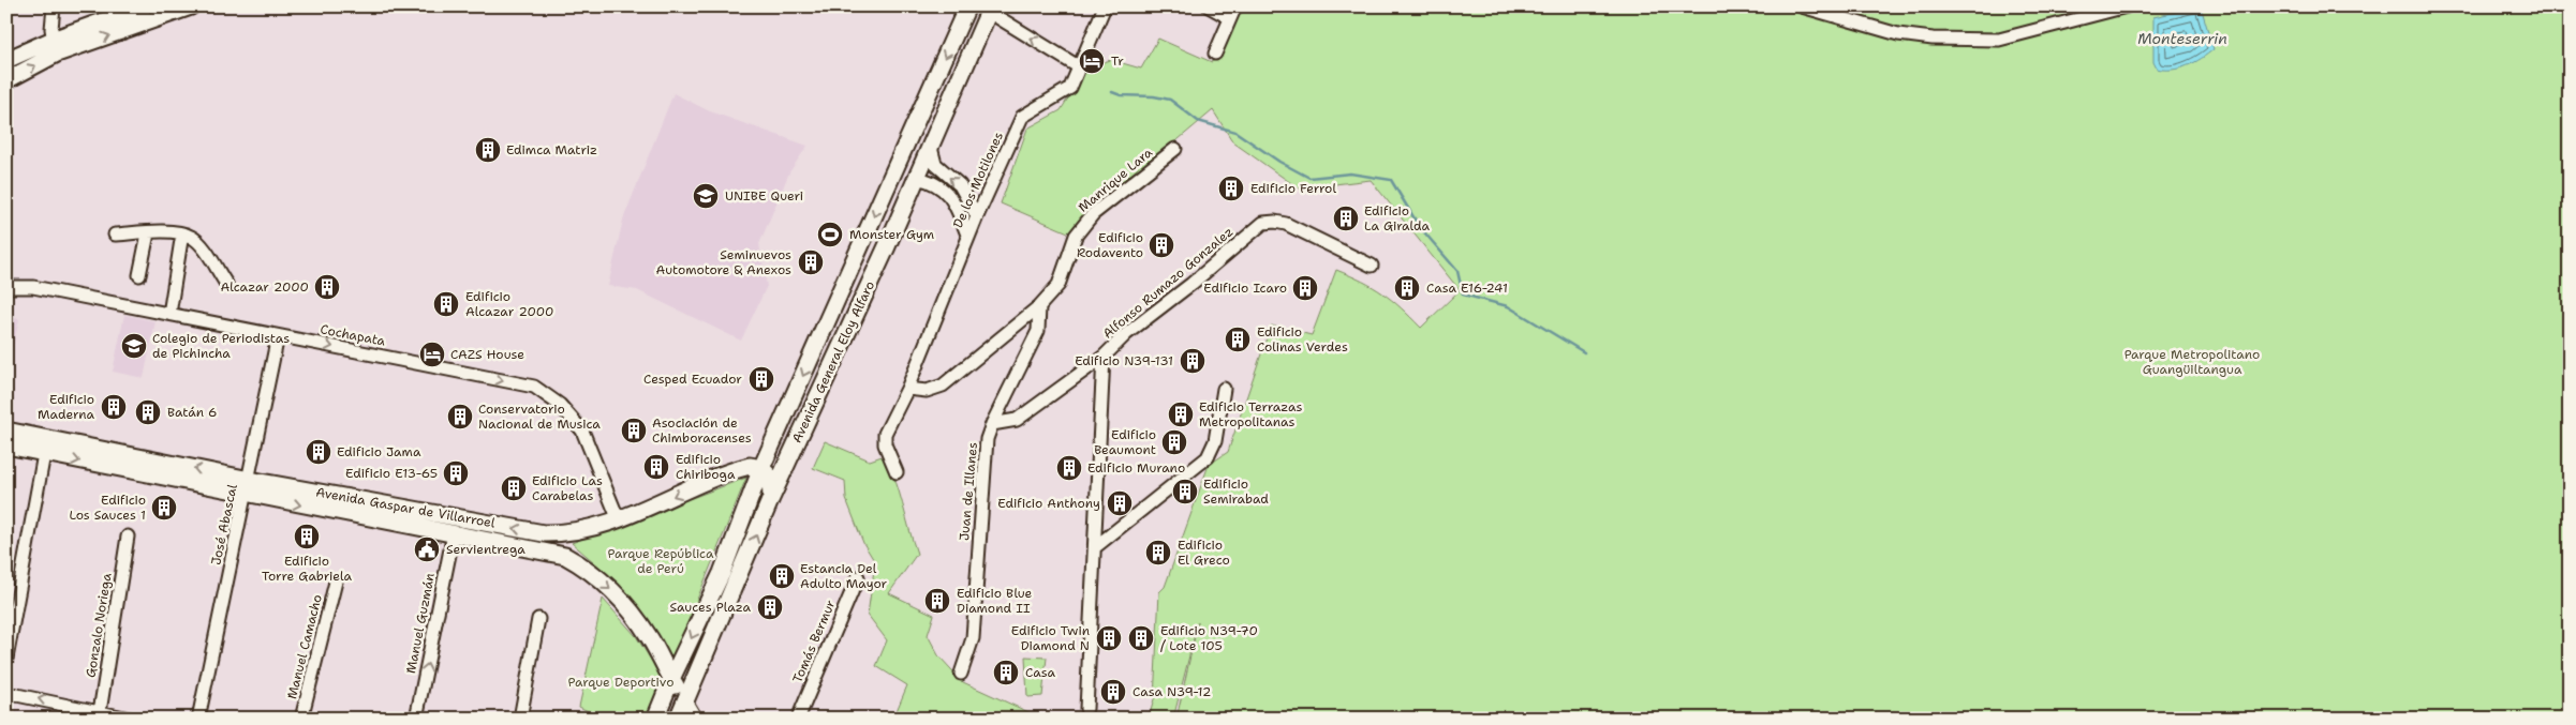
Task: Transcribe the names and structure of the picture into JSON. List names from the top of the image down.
{
  "streets": {
    "main road": ["Avenida General Eloy Alfaro", "Avenida Gaspar de Villarroel"],
    "street": [
      "De los Motilones",
      "Manrique Lara",
      "Alfonso Rumazo Gonzalez",
      "Cochapata",
      "Juan de Illanes",
      "José Abascal",
      "Manuel Guzmán",
      "Gonzalo Noriega",
      "Tomás Bermur",
      "Manuel Camacho"
    ]
  },
  "crossings": [
    ["Manrique Lara", "Juan de Illanes"],
    ["Alfonso Rumazo Gonzalez", "Juan de Illanes"],
    ["Cochapata", "Avenida Gaspar de Villarroel"],
    ["Cochapata", "José Abascal"],
    ["Avenida General Eloy Alfaro", "Avenida Gaspar de Villarroel"],
    ["Avenida Gaspar de Villarroel", "José Abascal"],
    ["Avenida Gaspar de Villarroel", "Manuel Guzmán"]
  ],
  "one_way": ["Cochapata"],
  "water": ["Monteserrin"],
  "parks": ["Parque Metropolitano Guangüiltangua", "Parque República de Perú", "Parque Deportivo"],
  "places": {
    "hotel": ["Tr", "CAZS House"],
    "building": [
      "Edimca Matriz",
      "Edificio Ferrol",
      "Edificio La Giralda",
      "Edificio Rodavento",
      "Seminuevos Automotore & Anexos",
      "Alcazar 2000",
      "Edificio Icaro",
      "Casa E16-241",
      "Edificio Alcazar 2000",
      "Edificio Colinas Verdes",
      "Edificio N39-131",
      "Cesped Ecuador",
      "Edificio Maderna",
      "Batán 6",
      "Edificio Terrazas Metropolitanas",
      "Conservatorio Nacional de Musica",
      "Asociación de Chimboracenses",
      "Edificio Beaumont",
      "Edificio Jama",
      "Edificio Chiriboga",
      "Edificio Murano",
      "Edificio E13-65",
      "Edificio Las Carabelas",
      "Edificio Semirabad",
      "Edificio Anthony",
      "Edificio Los Sauces 1",
      "Edificio Torre Gabriela",
      "Edificio El Greco",
      "Estancia Del Adulto Mayor",
      "Edificio Blue Diamond II",
      "Sauces Plaza",
      "Edificio Twin Diamond N",
      "Edificio N39-70 / Lote 105",
      "Casa",
      "Casa N39-12"
    ],
    "school or university": ["UNIBE Queri", "Colegio de Periodistas de Pichincha"],
    "sports": ["Monster Gym"],
    "public building": ["Servientrega"]
  }
}
